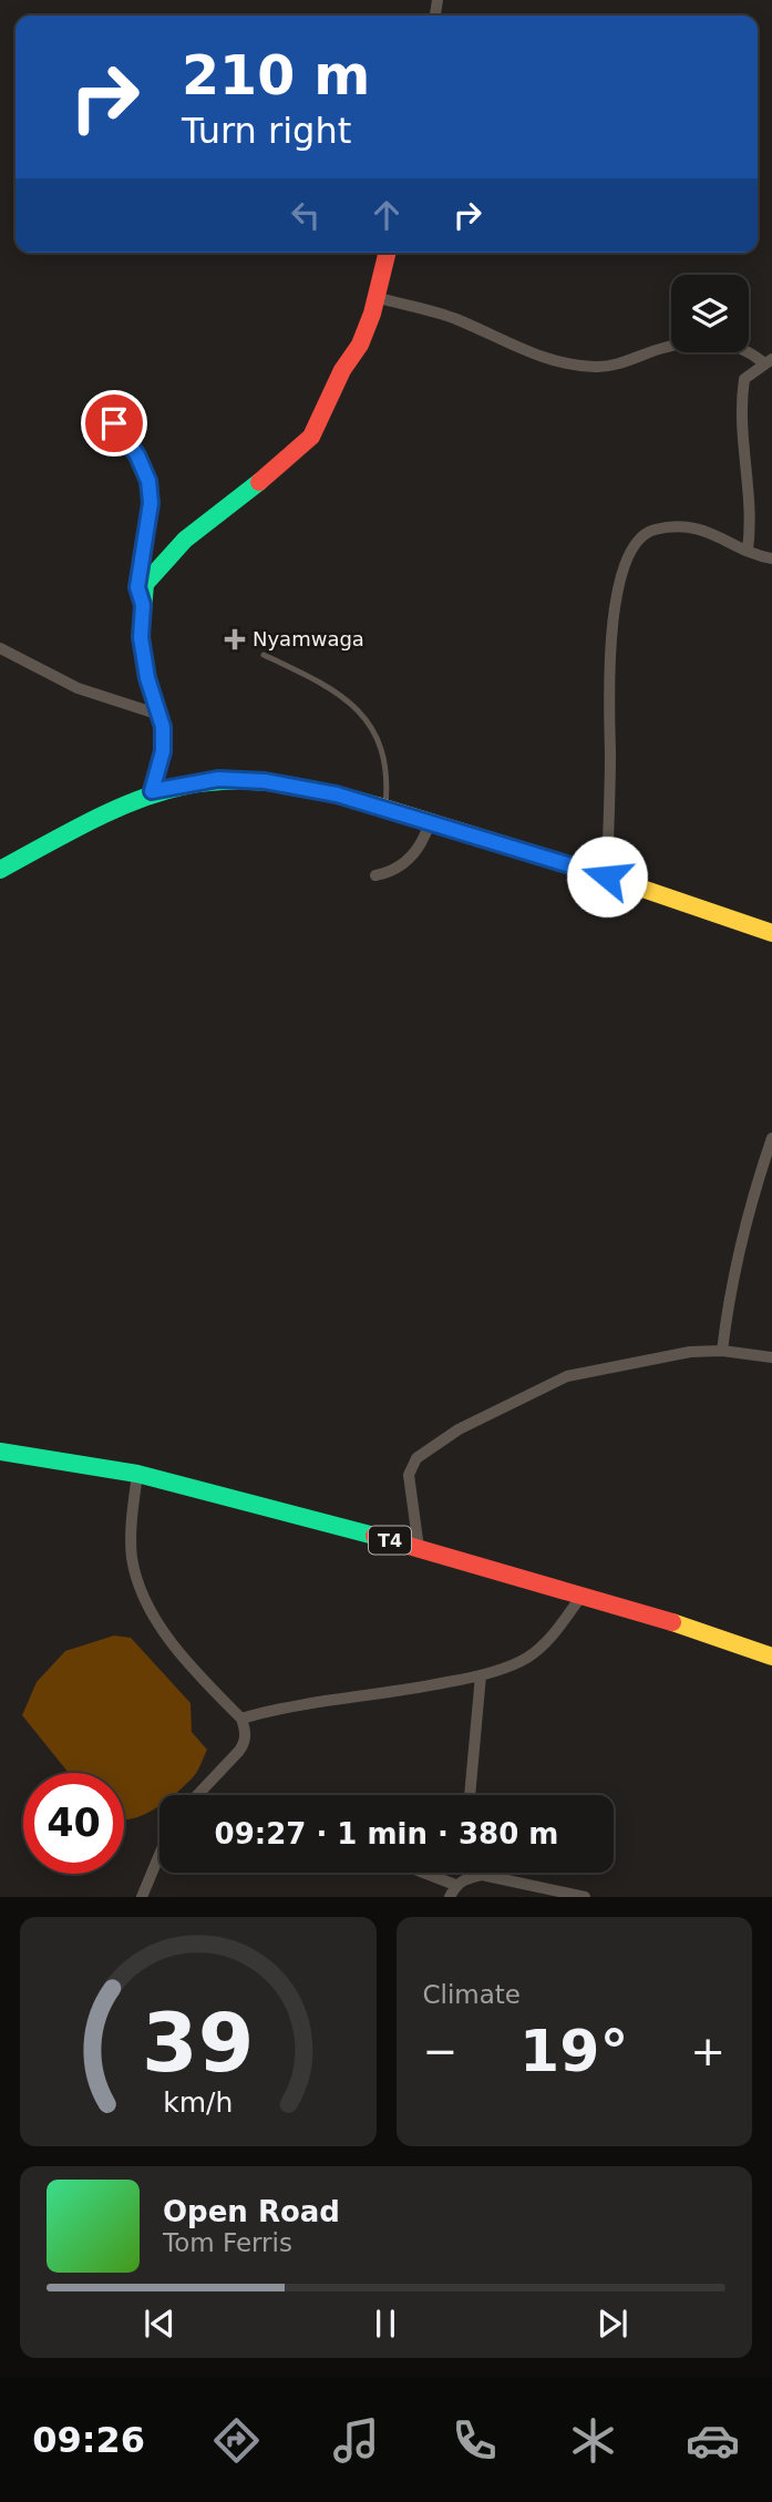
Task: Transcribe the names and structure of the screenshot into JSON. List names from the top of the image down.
{
  "streets": {
    "main road": ["T4"]
  },
  "places": {
    "health": ["Nyamwaga"]
  },
  "page": {
    "turn": ["210 m", "Turn right"],
    "limit": "40",
    "trip": "09:27 · 1 min · 380 m",
    "tile": "Climate",
    "heat": ["−", "19°", "+"],
    "song": ["Open Road", "Tom Ferris"],
    "tabs": "09:26",
    "gauge": ["39", "km/h"]
  }
}
